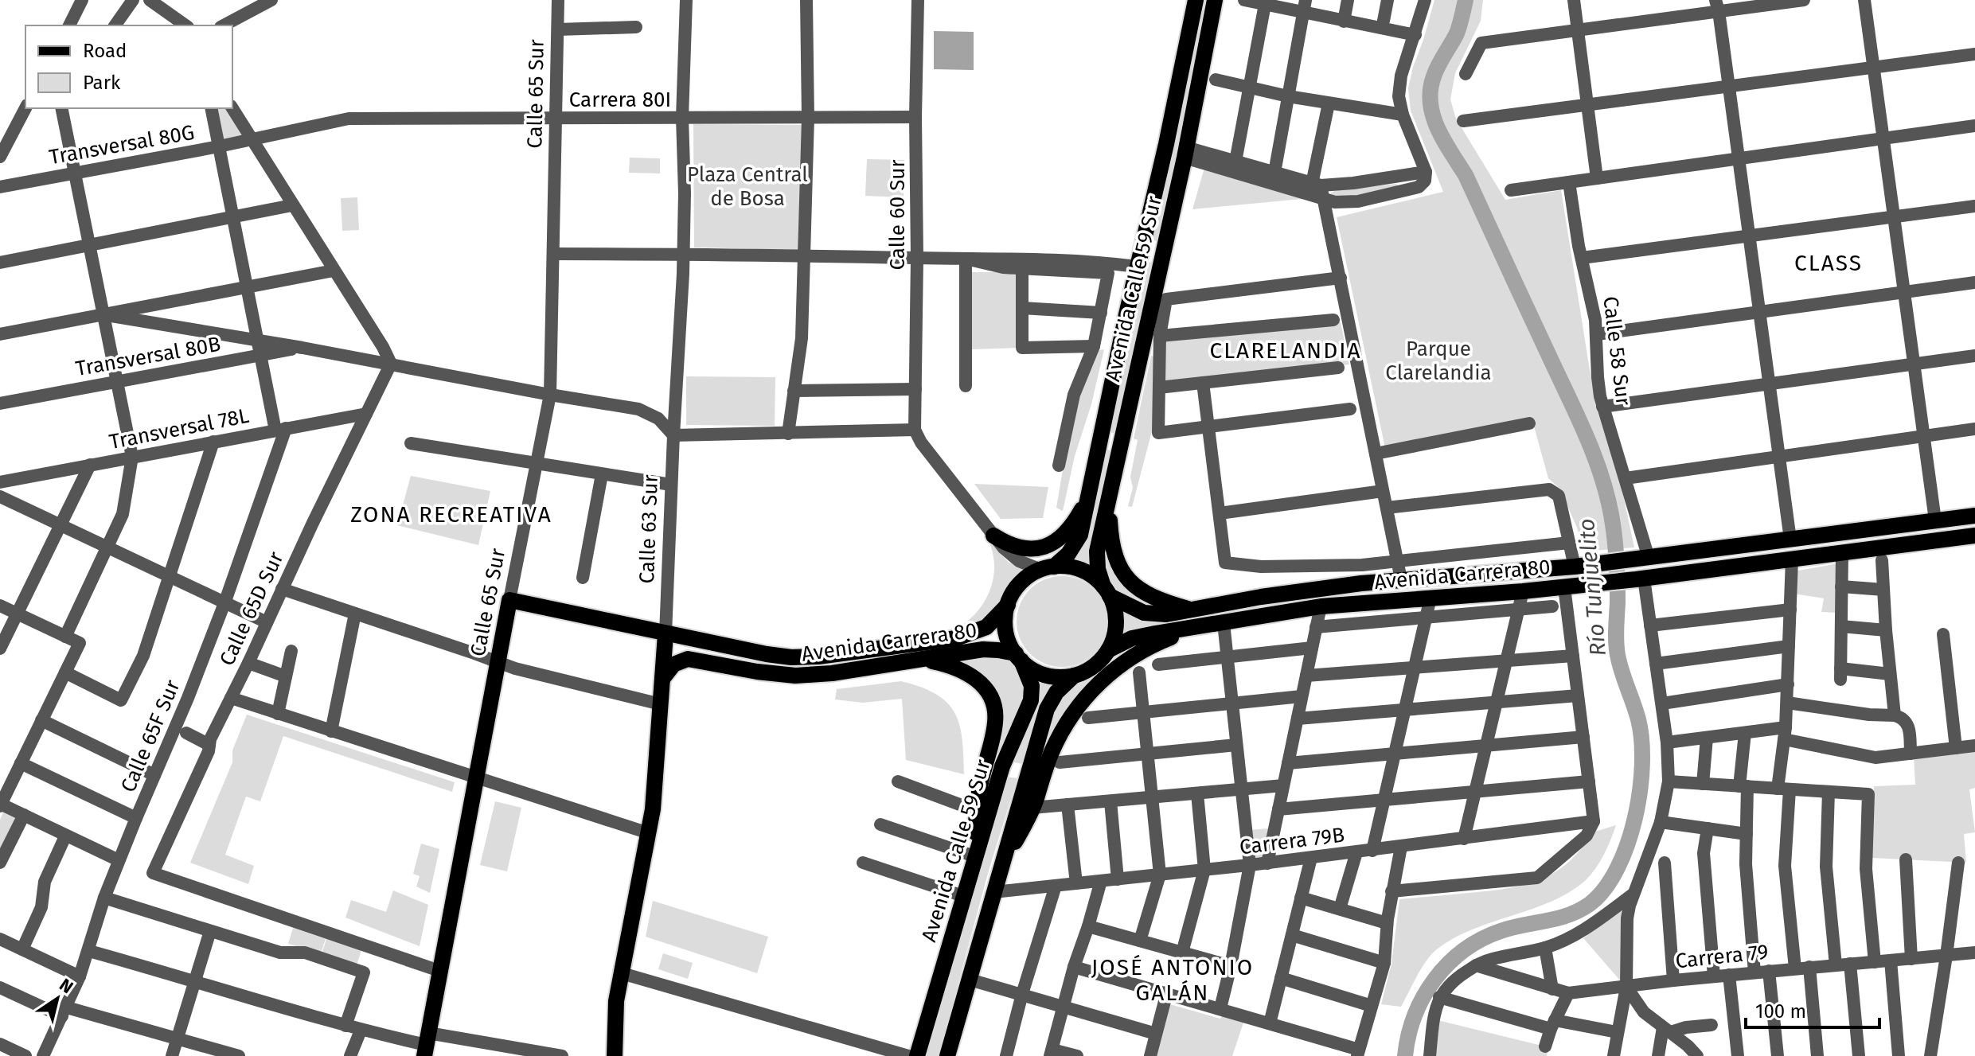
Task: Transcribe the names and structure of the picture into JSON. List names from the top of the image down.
{
  "streets": {
    "main road": [
      "Calle 65 Sur",
      "Avenida Calle 59 Sur",
      "Calle 63 Sur",
      "Avenida Carrera 80"
    ],
    "street": [
      "Carrera 80I",
      "Transversal 80G",
      "Calle 60 Sur",
      "Calle 58 Sur",
      "Transversal 80B",
      "Transversal 78L",
      "Calle 65D Sur",
      "Calle 65F Sur",
      "Carrera 79B",
      "Carrera 79"
    ]
  },
  "crossings": [
    ["Calle 65 Sur", "Carrera 80I"],
    ["Calle 65 Sur", "Avenida Carrera 80"],
    ["Calle 65 Sur", "Calle 65D Sur"],
    ["Carrera 80I", "Transversal 80G"],
    ["Carrera 80I", "Calle 60 Sur"],
    ["Carrera 80I", "Calle 63 Sur"],
    ["Avenida Calle 59 Sur", "Avenida Carrera 80"],
    ["Calle 58 Sur", "Avenida Carrera 80"],
    ["Transversal 78L", "Calle 65D Sur"],
    ["Transversal 78L", "Calle 65F Sur"],
    ["Calle 63 Sur", "Avenida Carrera 80"]
  ],
  "districts": [
    "CLASS",
    "CLARELANDIA",
    "ZONA RECREATIVA",
    "JOSÉ ANTONIO GALÁN"
  ],
  "water": ["Río Tunjuelito"],
  "parks": ["Plaza Central de Bosa", "Parque Clarelandia"],
  "legend": ["Road", "Park"],
  "scale_bar": "100 m",
  "north": "top right"
}
